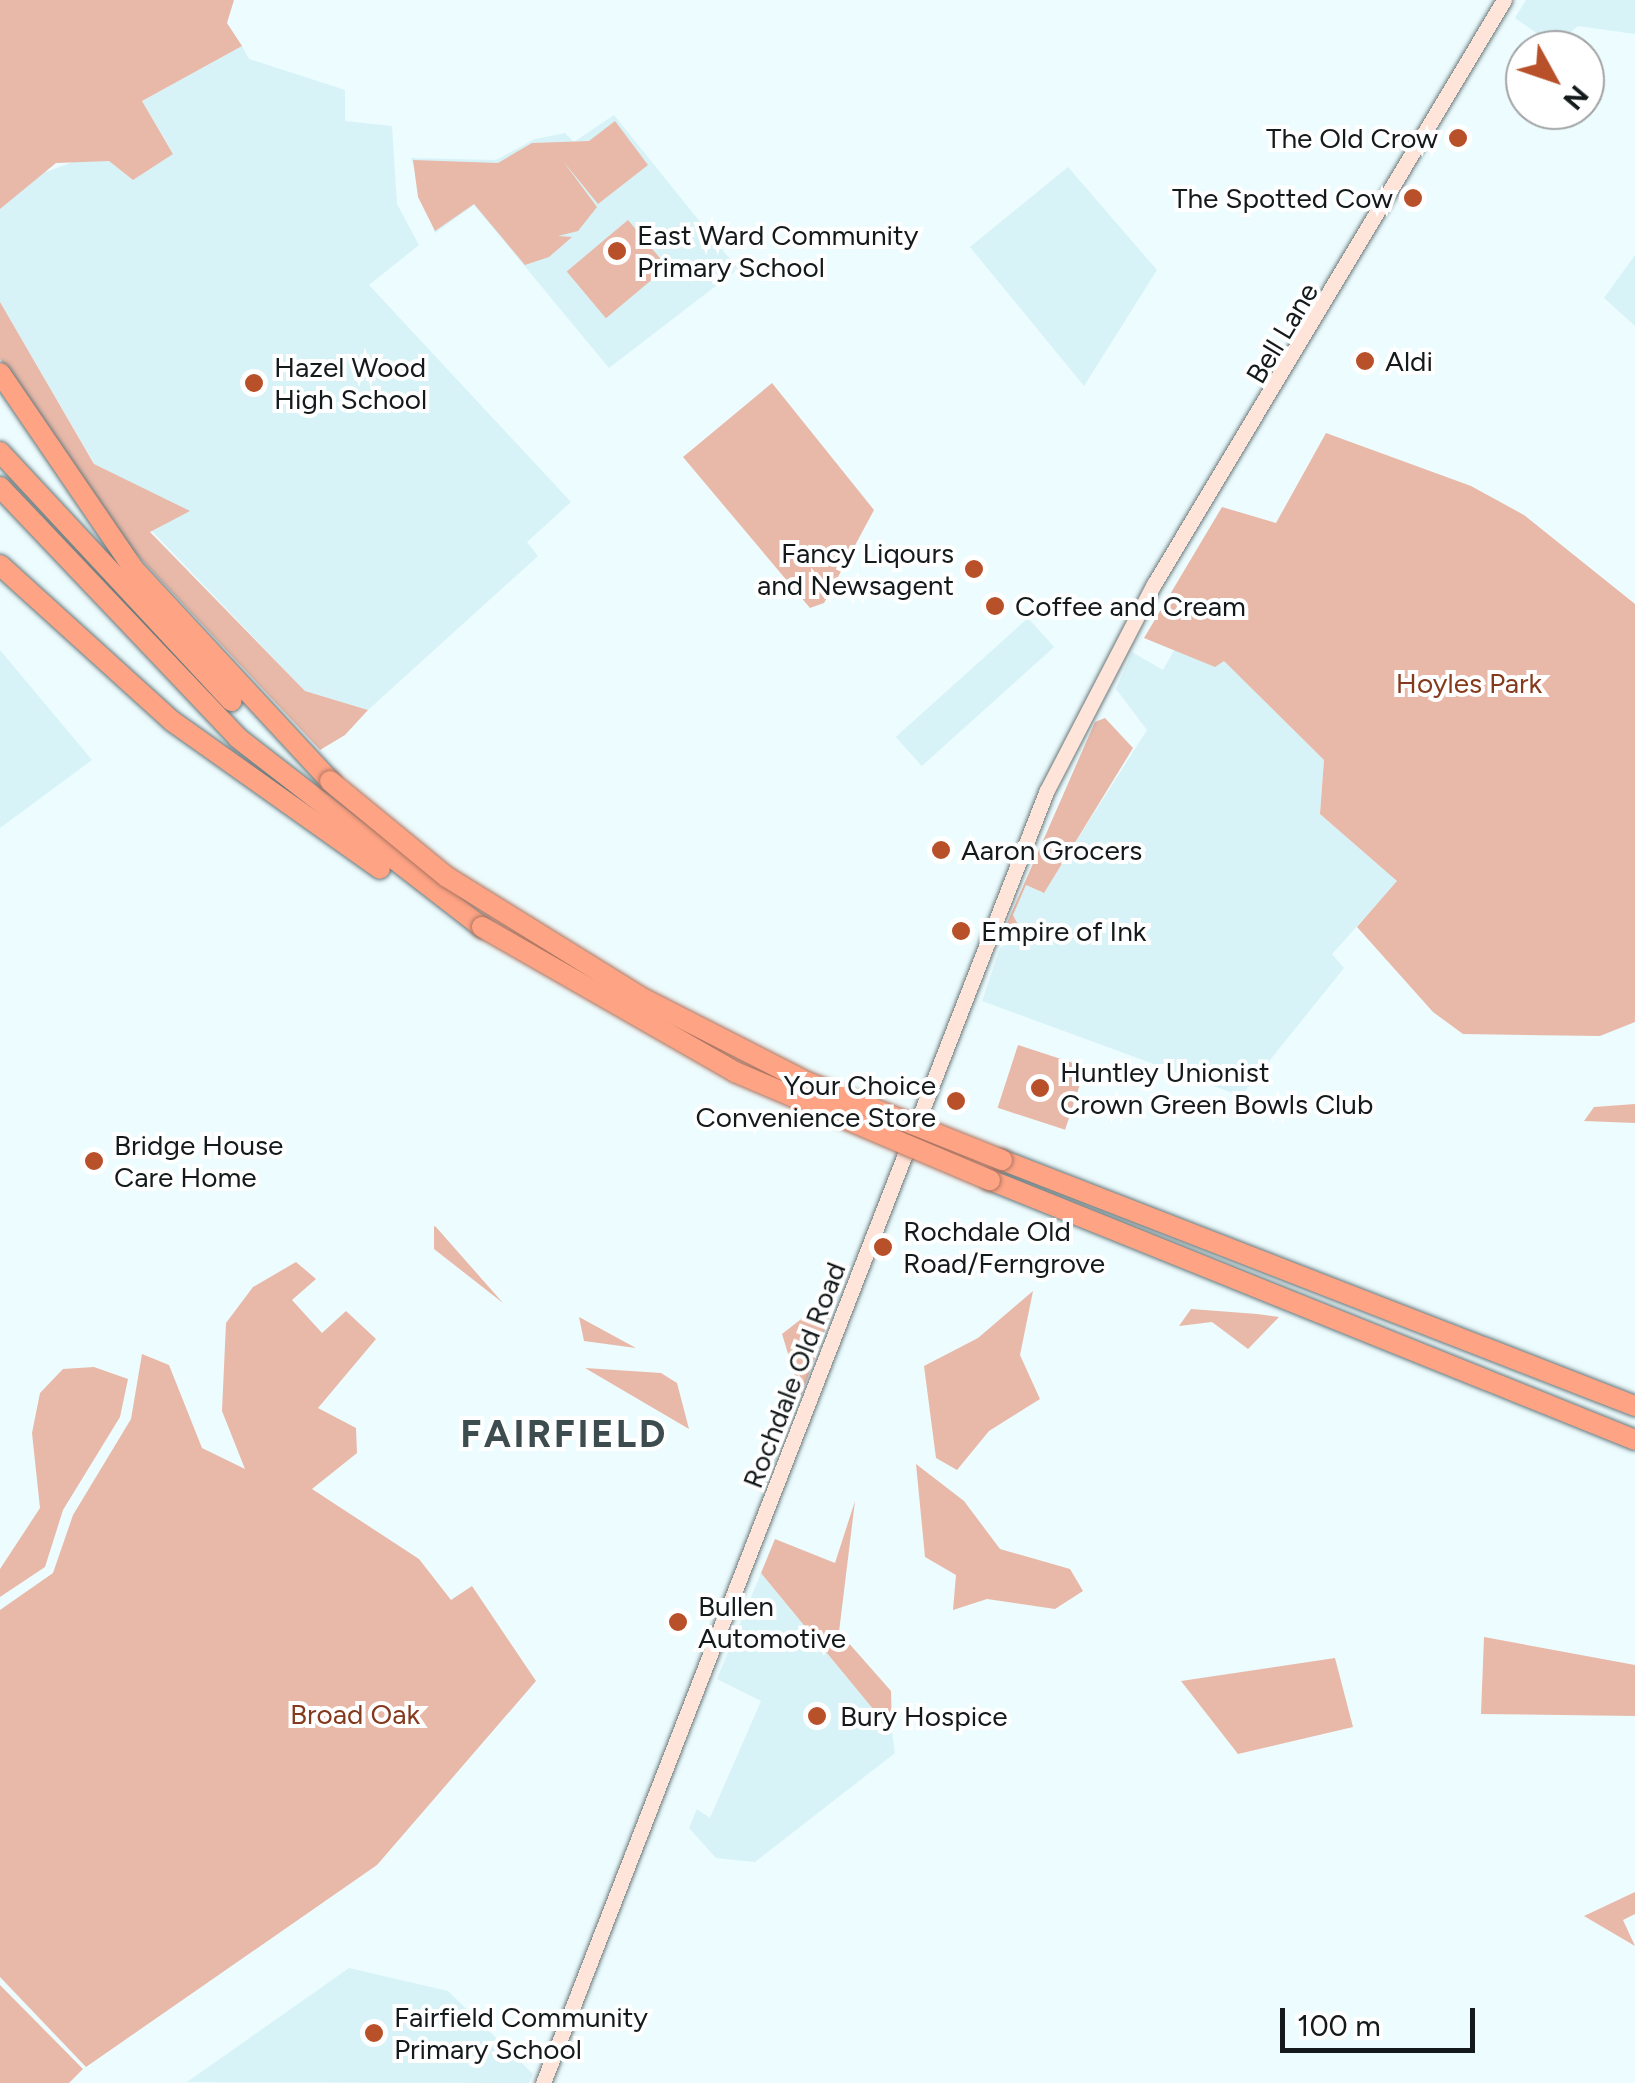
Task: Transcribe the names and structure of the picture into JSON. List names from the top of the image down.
{
  "streets": {
    "main road": ["Bell Lane", "Rochdale Old Road"]
  },
  "crossings": [
    ["Bell Lane", "Rochdale Old Road"]
  ],
  "districts": ["FAIRFIELD"],
  "parks": ["Hoyles Park", "Broad Oak"],
  "places": [
    "The Old Crow",
    "The Spotted Cow",
    "East Ward Community Primary School",
    "Aldi",
    "Hazel Wood High School",
    "Fancy Liqours and Newsagent",
    "Coffee and Cream",
    "Aaron Grocers",
    "Empire of Ink",
    "Huntley Unionist Crown Green Bowls Club",
    "Your Choice Convenience Store",
    "Bridge House Care Home",
    "Rochdale Old Road/Ferngrove",
    "Bullen Automotive",
    "Bury Hospice",
    "Fairfield Community Primary School"
  ],
  "scale_bar": "100 m",
  "north": "bottom right"
}
